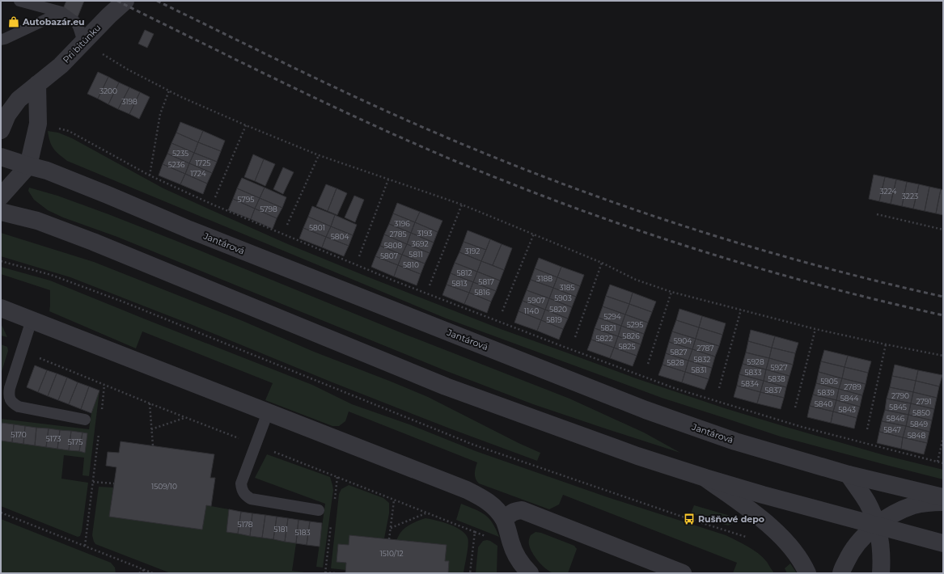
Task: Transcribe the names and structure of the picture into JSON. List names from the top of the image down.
{
  "streets": {
    "street": ["Pri bitúnku", "Jantárová"]
  },
  "places": {
    "shop": ["Autobazár.eu"],
    "bus stop": ["Rušňové depo"]
  },
  "house_numbers": [
    "3200",
    "3198",
    "5235",
    "1725",
    "5236",
    "1724",
    "3224",
    "3223",
    "5795",
    "5798",
    "3196",
    "5801",
    "3193",
    "2785",
    "5804",
    "3692",
    "5808",
    "3192",
    "5811",
    "5807",
    "5810",
    "5812",
    "3188",
    "5817",
    "5813",
    "3185",
    "5816",
    "5903",
    "5907",
    "5820",
    "1140",
    "5294",
    "5819",
    "5295",
    "5821",
    "5826",
    "5822",
    "5904",
    "5825",
    "2787",
    "5827",
    "5832",
    "5928",
    "5828",
    "5927",
    "5831",
    "5833",
    "5838",
    "5905",
    "5834",
    "2789",
    "5837",
    "5839",
    "2790",
    "5844",
    "2791",
    "5840",
    "5845",
    "5843",
    "5850",
    "5846",
    "5849",
    "5847",
    "5170",
    "5848",
    "5173",
    "5175",
    "1509/10",
    "5178",
    "5181",
    "5183",
    "1510/12"
  ]
}
